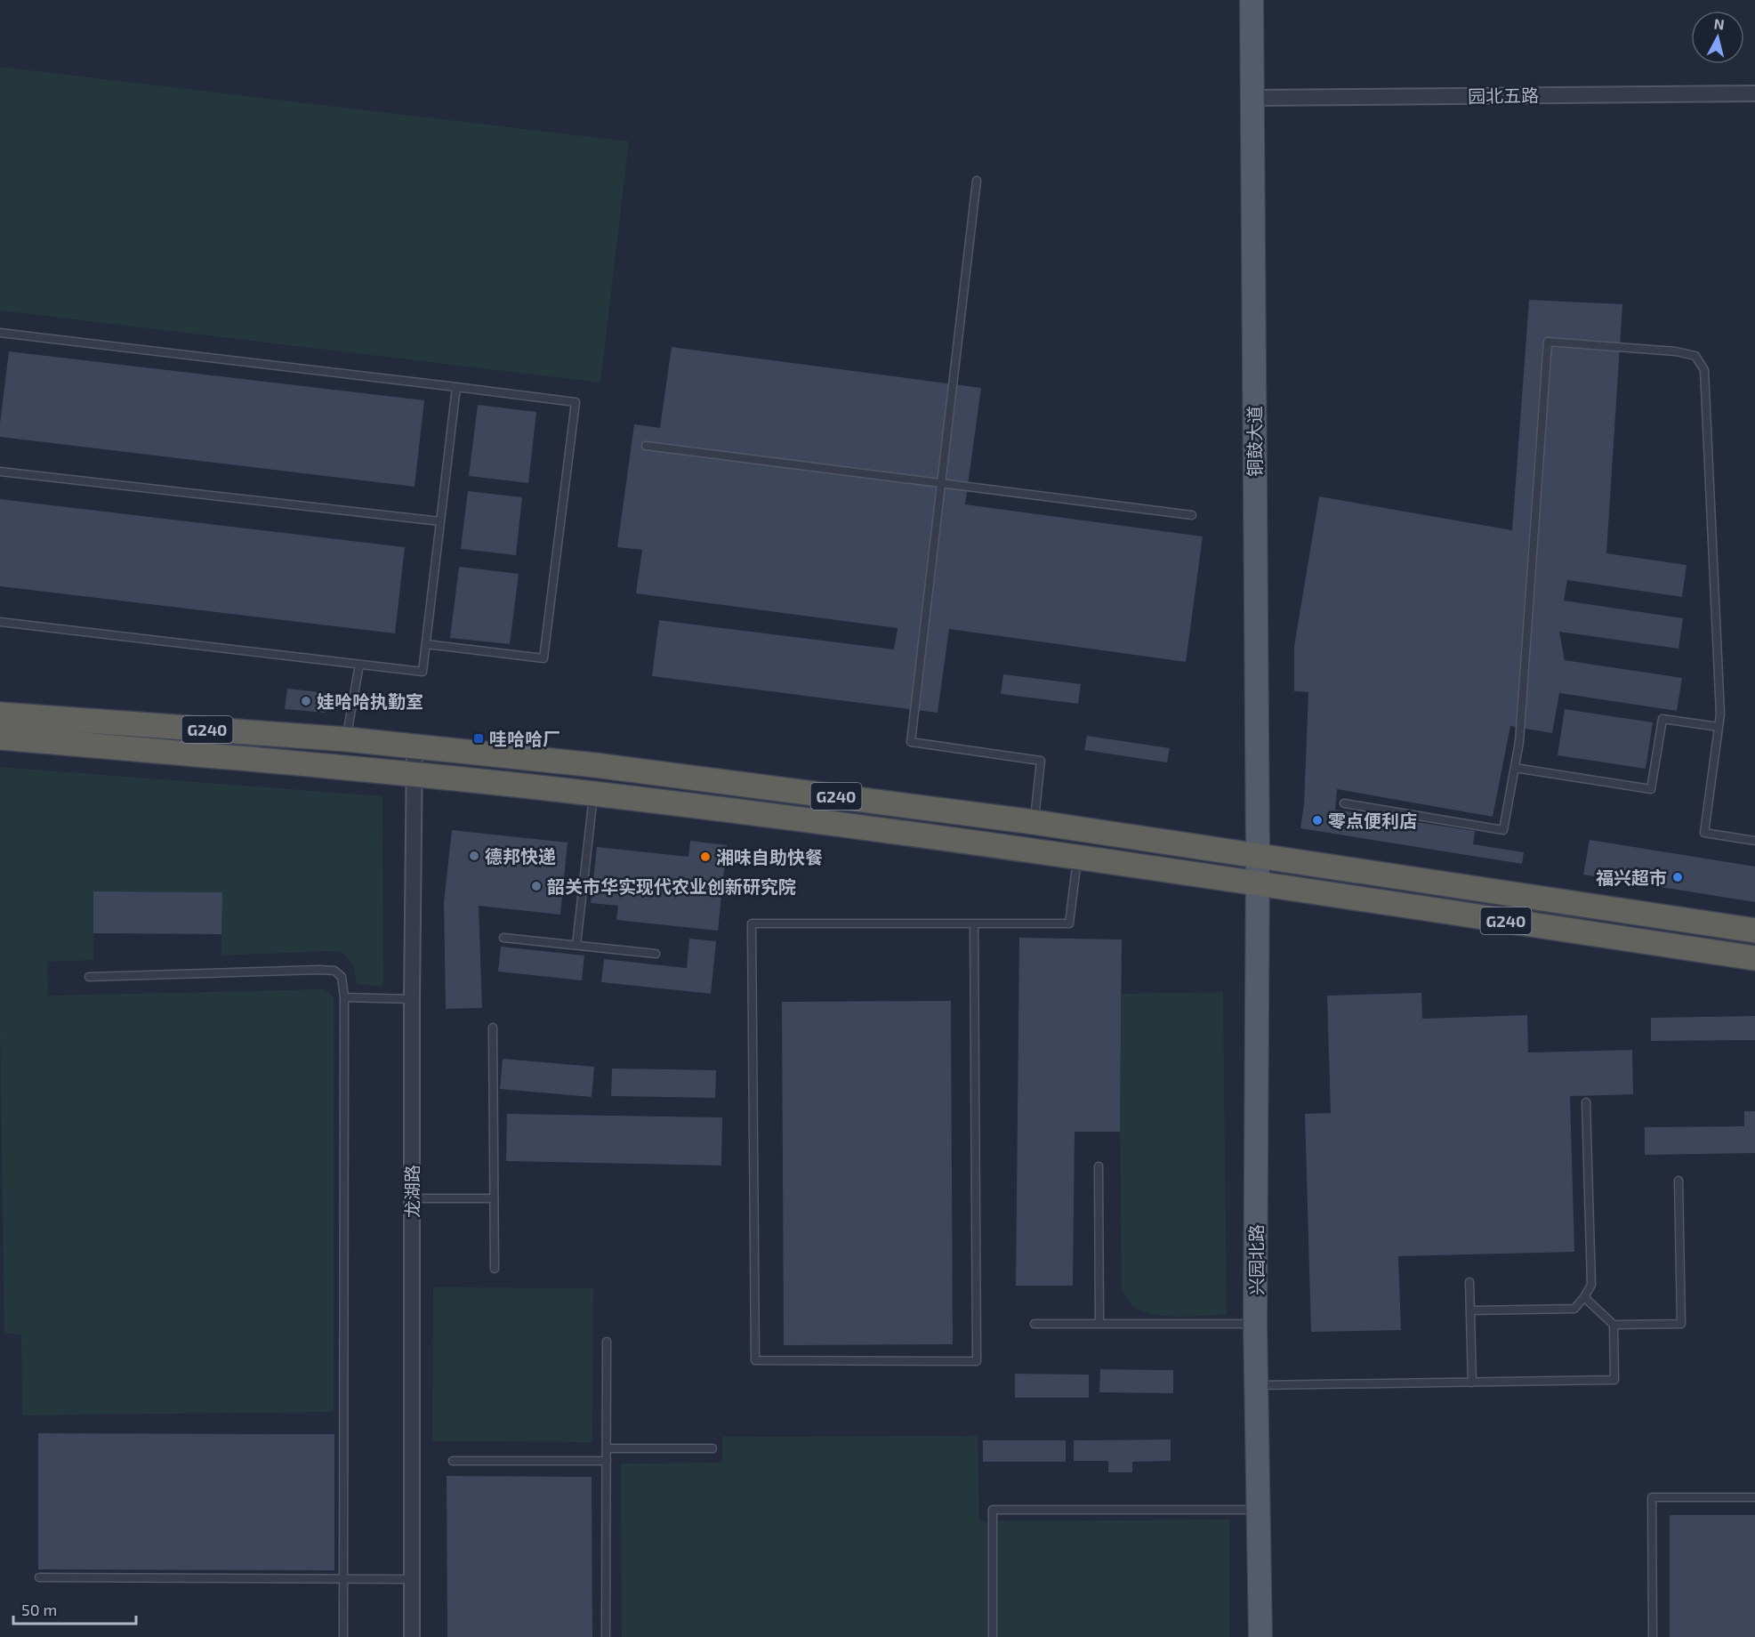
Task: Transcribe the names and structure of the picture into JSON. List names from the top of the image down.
{
  "streets": {
    "highway": ["G240"],
    "main road": ["铜鼓大道", "兴园北路"],
    "street": ["园北五路", "龙湖路"]
  },
  "crossings": [
    ["园北五路", "铜鼓大道"],
    ["铜鼓大道", "G240"],
    ["铜鼓大道", "兴园北路"],
    ["G240", "龙湖路"],
    ["G240", "兴园北路"]
  ],
  "places": {
    "other": [
      "娃哈哈执勤室",
      "零点便利店",
      "德邦快递",
      "湘味自助快餐",
      "福兴超市",
      "韶关市华实现代农业创新研究院"
    ],
    "transit": ["哇哈哈厂"]
  },
  "scale_bar": "50 m",
  "north": "top"
}
